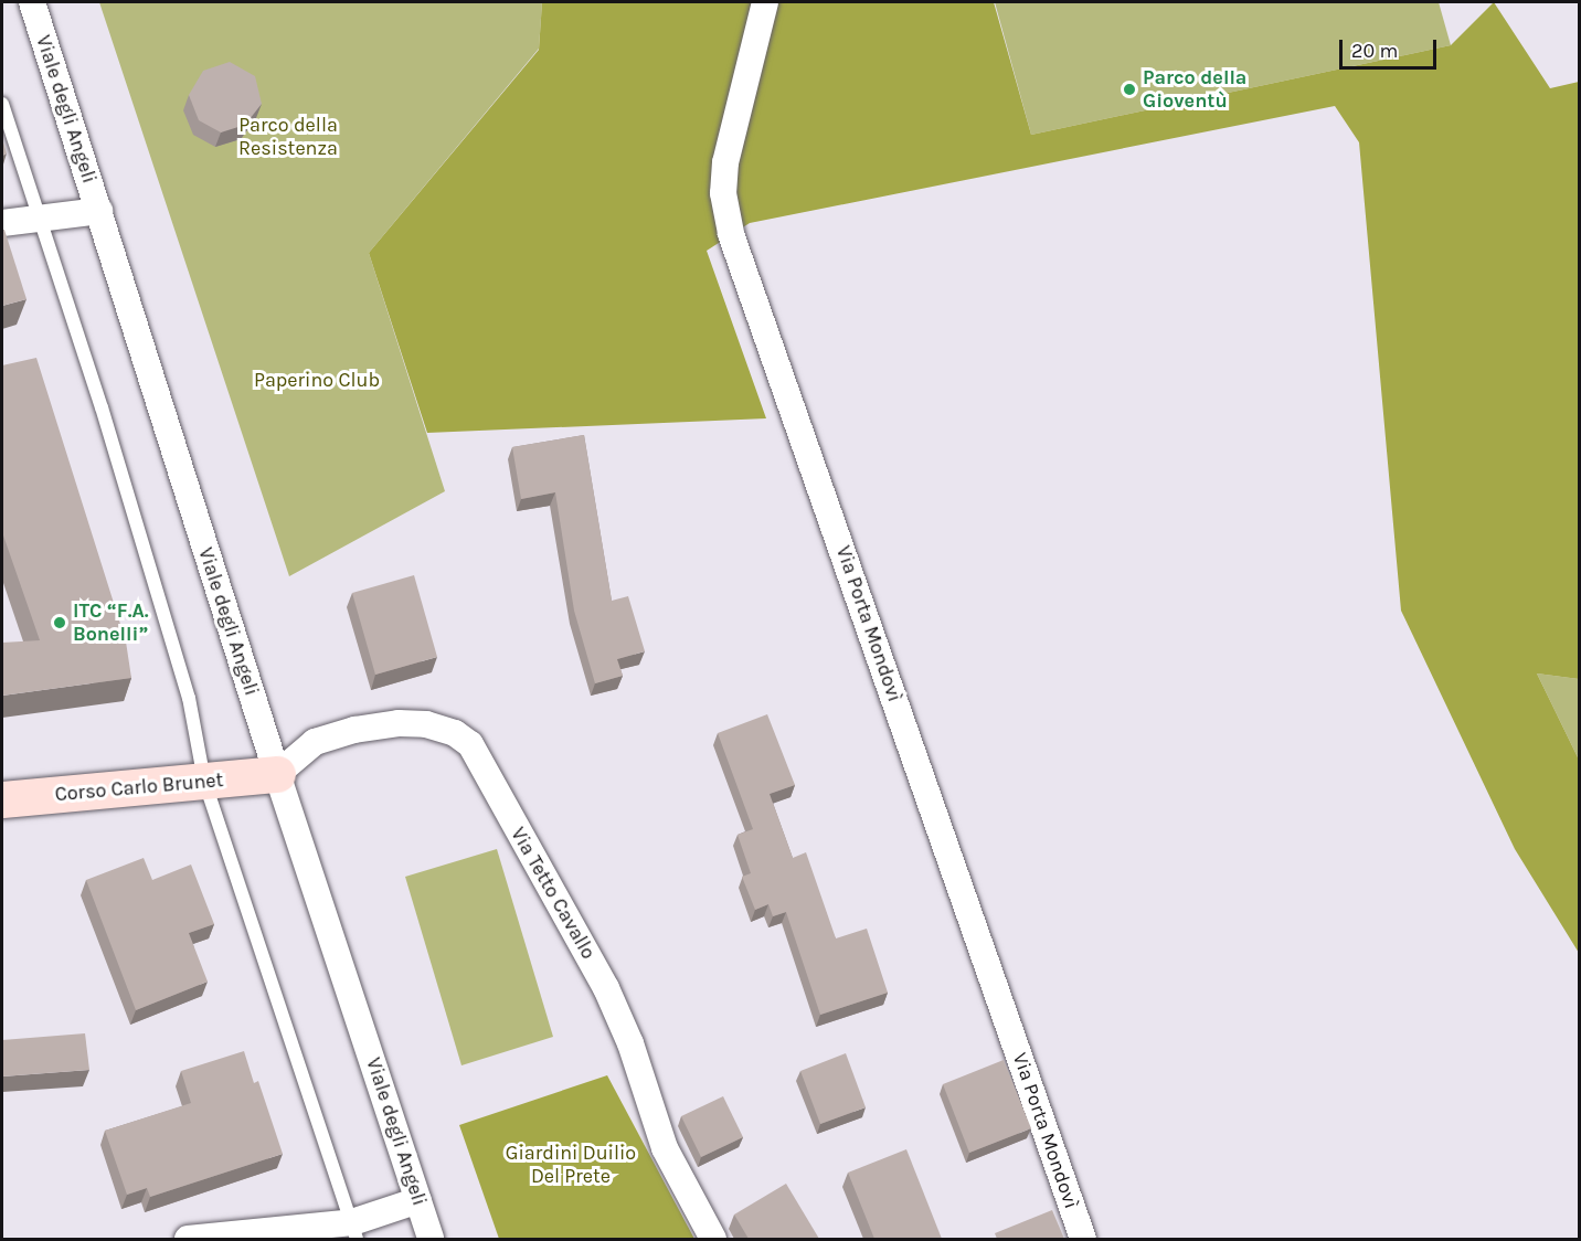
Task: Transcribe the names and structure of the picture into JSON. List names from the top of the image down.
{
  "streets": {
    "street": [
      "Viale degli Angeli",
      "Via Porta Mondovì",
      "Corso Carlo Brunet",
      "Via Tetto Cavallo"
    ]
  },
  "crossings": [
    ["Viale degli Angeli", "Corso Carlo Brunet"],
    ["Viale degli Angeli", "Via Tetto Cavallo"],
    ["Corso Carlo Brunet", "Via Tetto Cavallo"]
  ],
  "parks": ["Parco della Resistenza", "Paperino Club", "Giardini Duilio Del Prete"],
  "places": ["Parco della Gioventù", "ITC “F.A. Bonelli”"],
  "scale_bar": "20 m"
}
